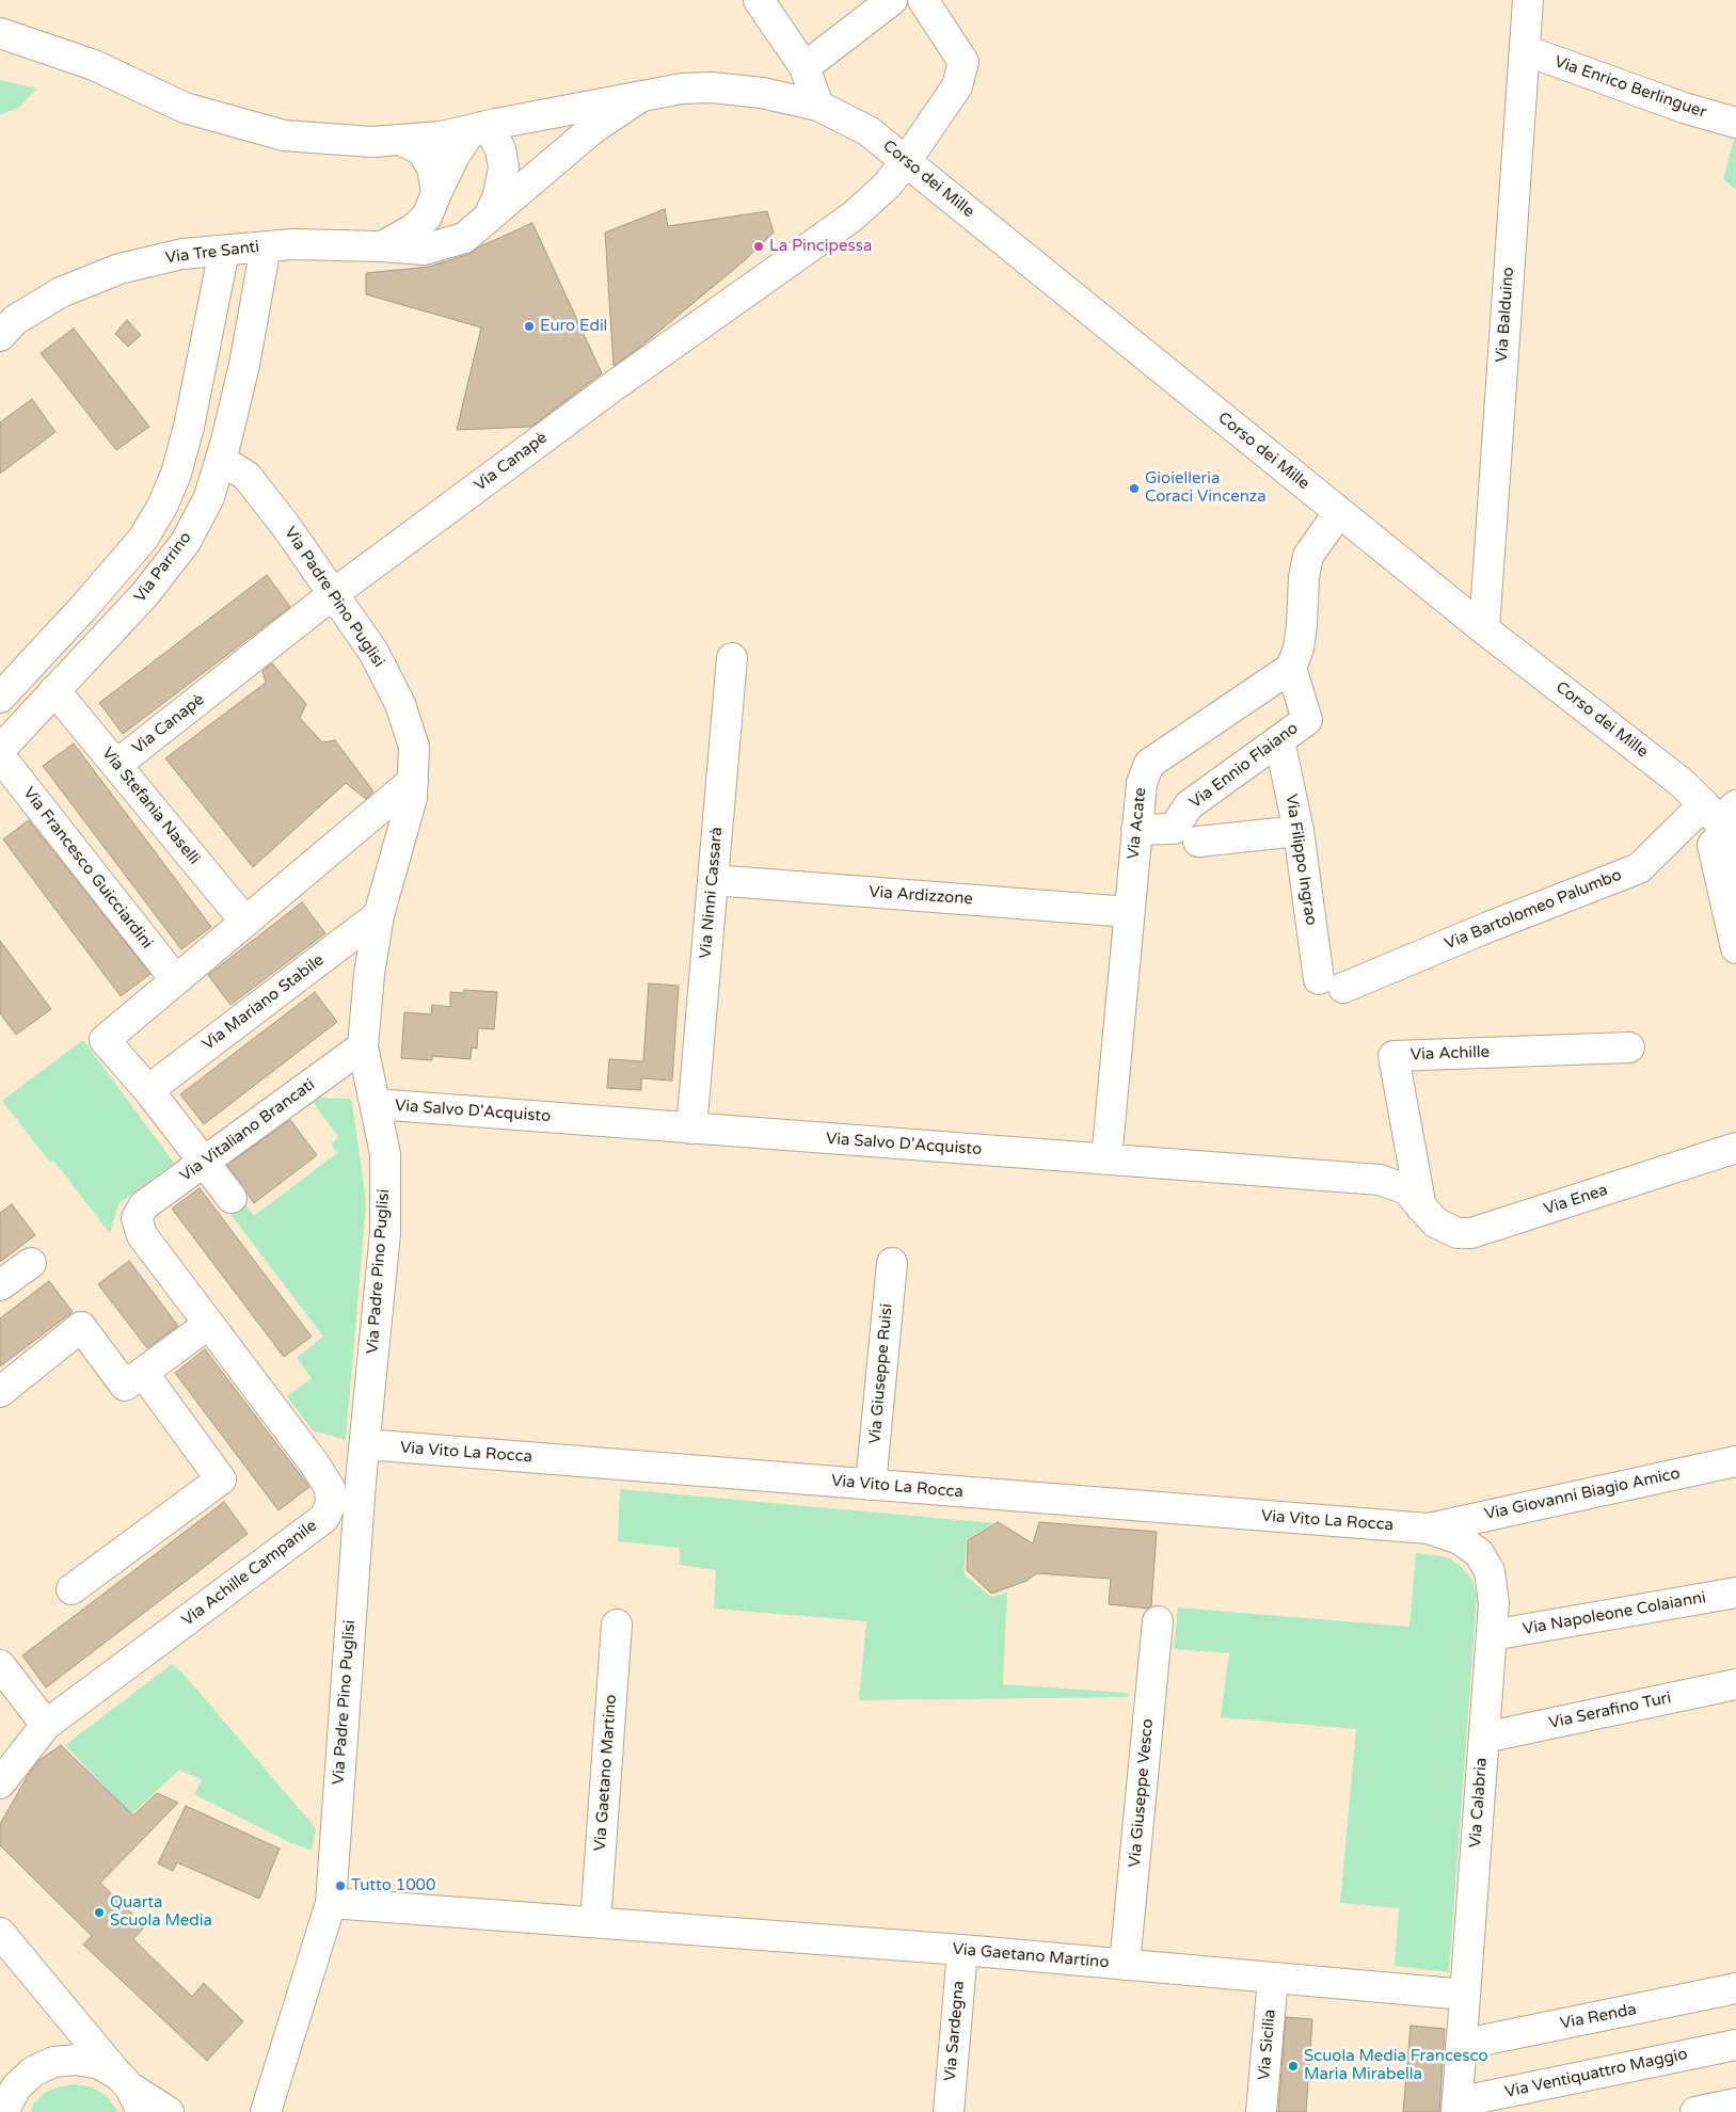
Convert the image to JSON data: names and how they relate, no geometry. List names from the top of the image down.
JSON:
{
  "streets": {
    "street": [
      "Via Enrico Berlinguer",
      "Corso dei Mille",
      "Via Tre Santi",
      "Via Balduino",
      "Via Canapè",
      "Via Parrino",
      "Via Padre Pino Puglisi",
      "Via Ennio Flaiano",
      "Via Stefania Naselli",
      "Via Acate",
      "Via Filippo Ingrao",
      "Via Francesco Guicciardini",
      "Via Ninni Cassarà",
      "Via Ardizzone",
      "Via Bartolomeo Palumbo",
      "Via Mariano Stabile",
      "Via Achille",
      "Via Salvo D'Acquisto",
      "Via Vitaliano Brancati",
      "Via Enea",
      "Via Giuseppe Ruisi",
      "Via Vito La Rocca",
      "Via Giovanni Biagio Amico",
      "Via Achille Campanile",
      "Via Napoleone Colaianni",
      "Via Serafino Turi",
      "Via Gaetano Martino",
      "Via Giuseppe Vesco",
      "Via Calabria",
      "Via Renda",
      "Via Sardegna",
      "Via Sicilia",
      "Via Ventiquattro Maggio"
    ]
  },
  "crossings": [
    ["Via Enrico Berlinguer", "Via Balduino"],
    ["Corso dei Mille", "Via Tre Santi"],
    ["Corso dei Mille", "Via Balduino"],
    ["Corso dei Mille", "Via Canapè"],
    ["Corso dei Mille", "Via Bartolomeo Palumbo"],
    ["Via Tre Santi", "Via Parrino"],
    ["Via Canapè", "Via Padre Pino Puglisi"],
    ["Via Canapè", "Via Stefania Naselli"],
    ["Via Parrino", "Via Padre Pino Puglisi"],
    ["Via Parrino", "Via Stefania Naselli"],
    ["Via Padre Pino Puglisi", "Via Mariano Stabile"],
    ["Via Padre Pino Puglisi", "Via Salvo D'Acquisto"],
    ["Via Padre Pino Puglisi", "Via Vitaliano Brancati"],
    ["Via Padre Pino Puglisi", "Via Vito La Rocca"],
    ["Via Padre Pino Puglisi", "Via Gaetano Martino"],
    ["Via Ennio Flaiano", "Via Acate"],
    ["Via Ennio Flaiano", "Via Filippo Ingrao"],
    ["Via Acate", "Via Ardizzone"],
    ["Via Acate", "Via Salvo D'Acquisto"],
    ["Via Filippo Ingrao", "Via Bartolomeo Palumbo"],
    ["Via Ninni Cassarà", "Via Ardizzone"],
    ["Via Ninni Cassarà", "Via Salvo D'Acquisto"],
    ["Via Achille", "Via Salvo D'Acquisto"],
    ["Via Achille", "Via Enea"],
    ["Via Salvo D'Acquisto", "Via Enea"],
    ["Via Vitaliano Brancati", "Via Achille Campanile"],
    ["Via Giuseppe Ruisi", "Via Vito La Rocca"],
    ["Via Vito La Rocca", "Via Giovanni Biagio Amico"],
    ["Via Vito La Rocca", "Via Calabria"],
    ["Via Giovanni Biagio Amico", "Via Calabria"],
    ["Via Napoleone Colaianni", "Via Calabria"],
    ["Via Serafino Turi", "Via Calabria"],
    ["Via Gaetano Martino", "Via Giuseppe Vesco"],
    ["Via Gaetano Martino", "Via Calabria"],
    ["Via Gaetano Martino", "Via Sardegna"],
    ["Via Gaetano Martino", "Via Sicilia"],
    ["Via Calabria", "Via Renda"],
    ["Via Calabria", "Via Ventiquattro Maggio"]
  ],
  "places": [
    "La Pincipessa",
    "Euro Edil",
    "Gioielleria Coraci Vincenza",
    "Tutto 1000",
    "Quarta Scuola Media",
    "Scuola Media Francesco Maria Mirabella"
  ]
}
